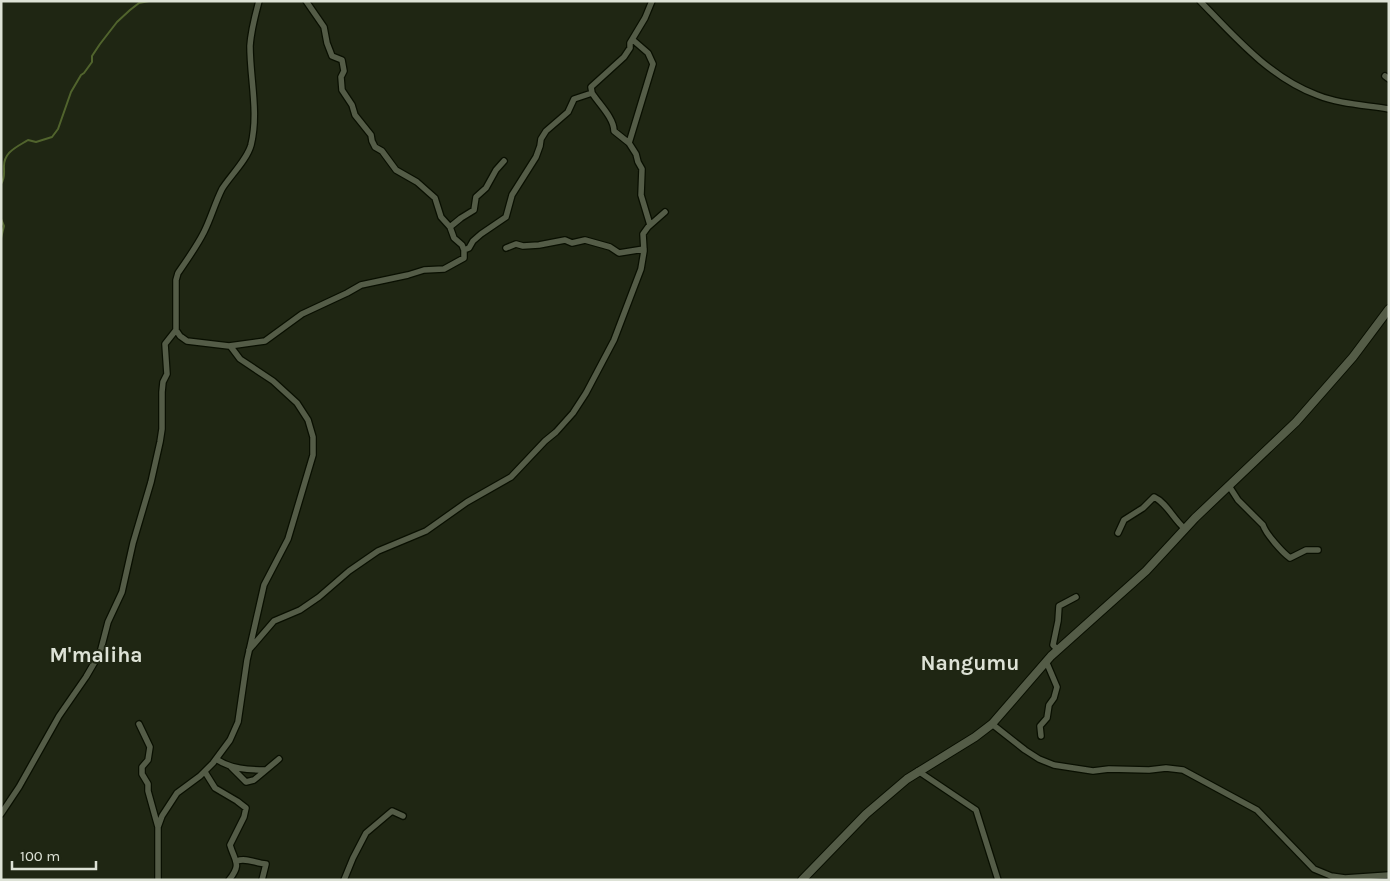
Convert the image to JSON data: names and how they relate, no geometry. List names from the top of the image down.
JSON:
{
  "districts": ["M'maliha", "Nangumu"],
  "scale_bar": "100 m"
}
